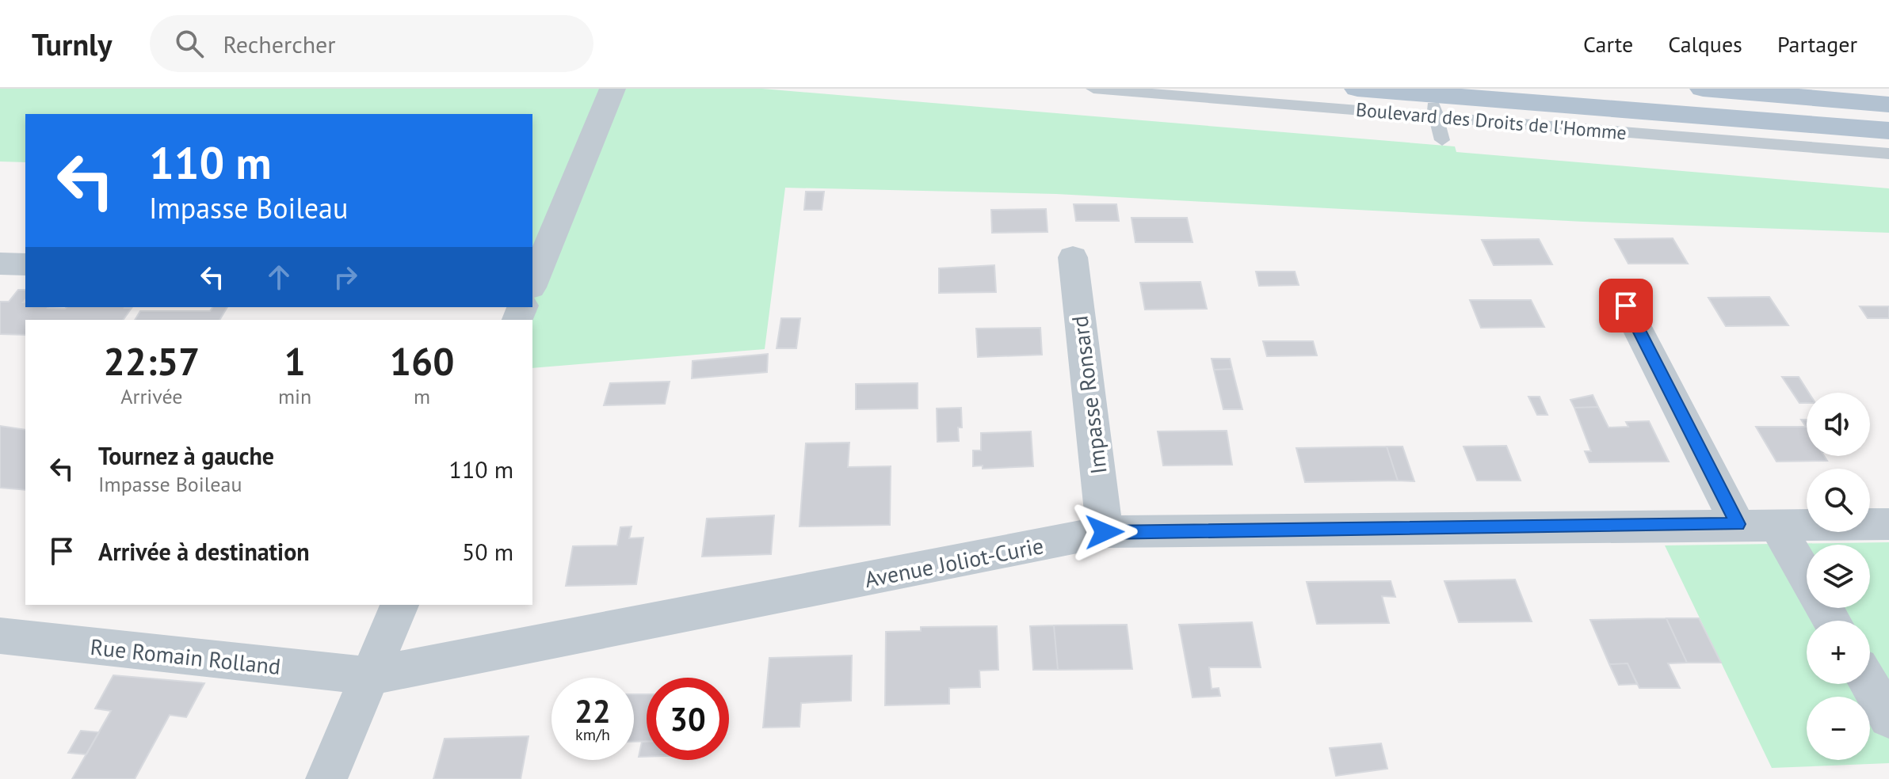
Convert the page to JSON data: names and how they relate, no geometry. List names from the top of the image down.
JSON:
{
  "streets": {
    "main road": ["Boulevard des Droits de l'Homme"],
    "street": ["Impasse Ronsard", "Avenue Joliot-Curie", "Rue Romain Rolland"]
  },
  "crossings": [
    ["Impasse Ronsard", "Avenue Joliot-Curie"],
    ["Avenue Joliot-Curie", "Rue Romain Rolland"]
  ],
  "page": {
    "header": "Turnly",
    "search": "Rechercher",
    "nav": ["Carte", "Calques", "Partager"],
    "turn": ["110 m", "Impasse Boileau"],
    "eta": [
      "22:57",
      "Arrivée",
      "1",
      "min",
      "160",
      "m"
    ],
    "map_buttons": ["+", "−"],
    "list": [
      {
        "name": "Tournez à gauche",
        "note": "Impasse Boileau",
        "value": "110 m"
      },
      {
        "name": "Arrivée à destination",
        "value": "50 m"
      }
    ],
    "speed": "22 km/h",
    "limit": "30"
  }
}
